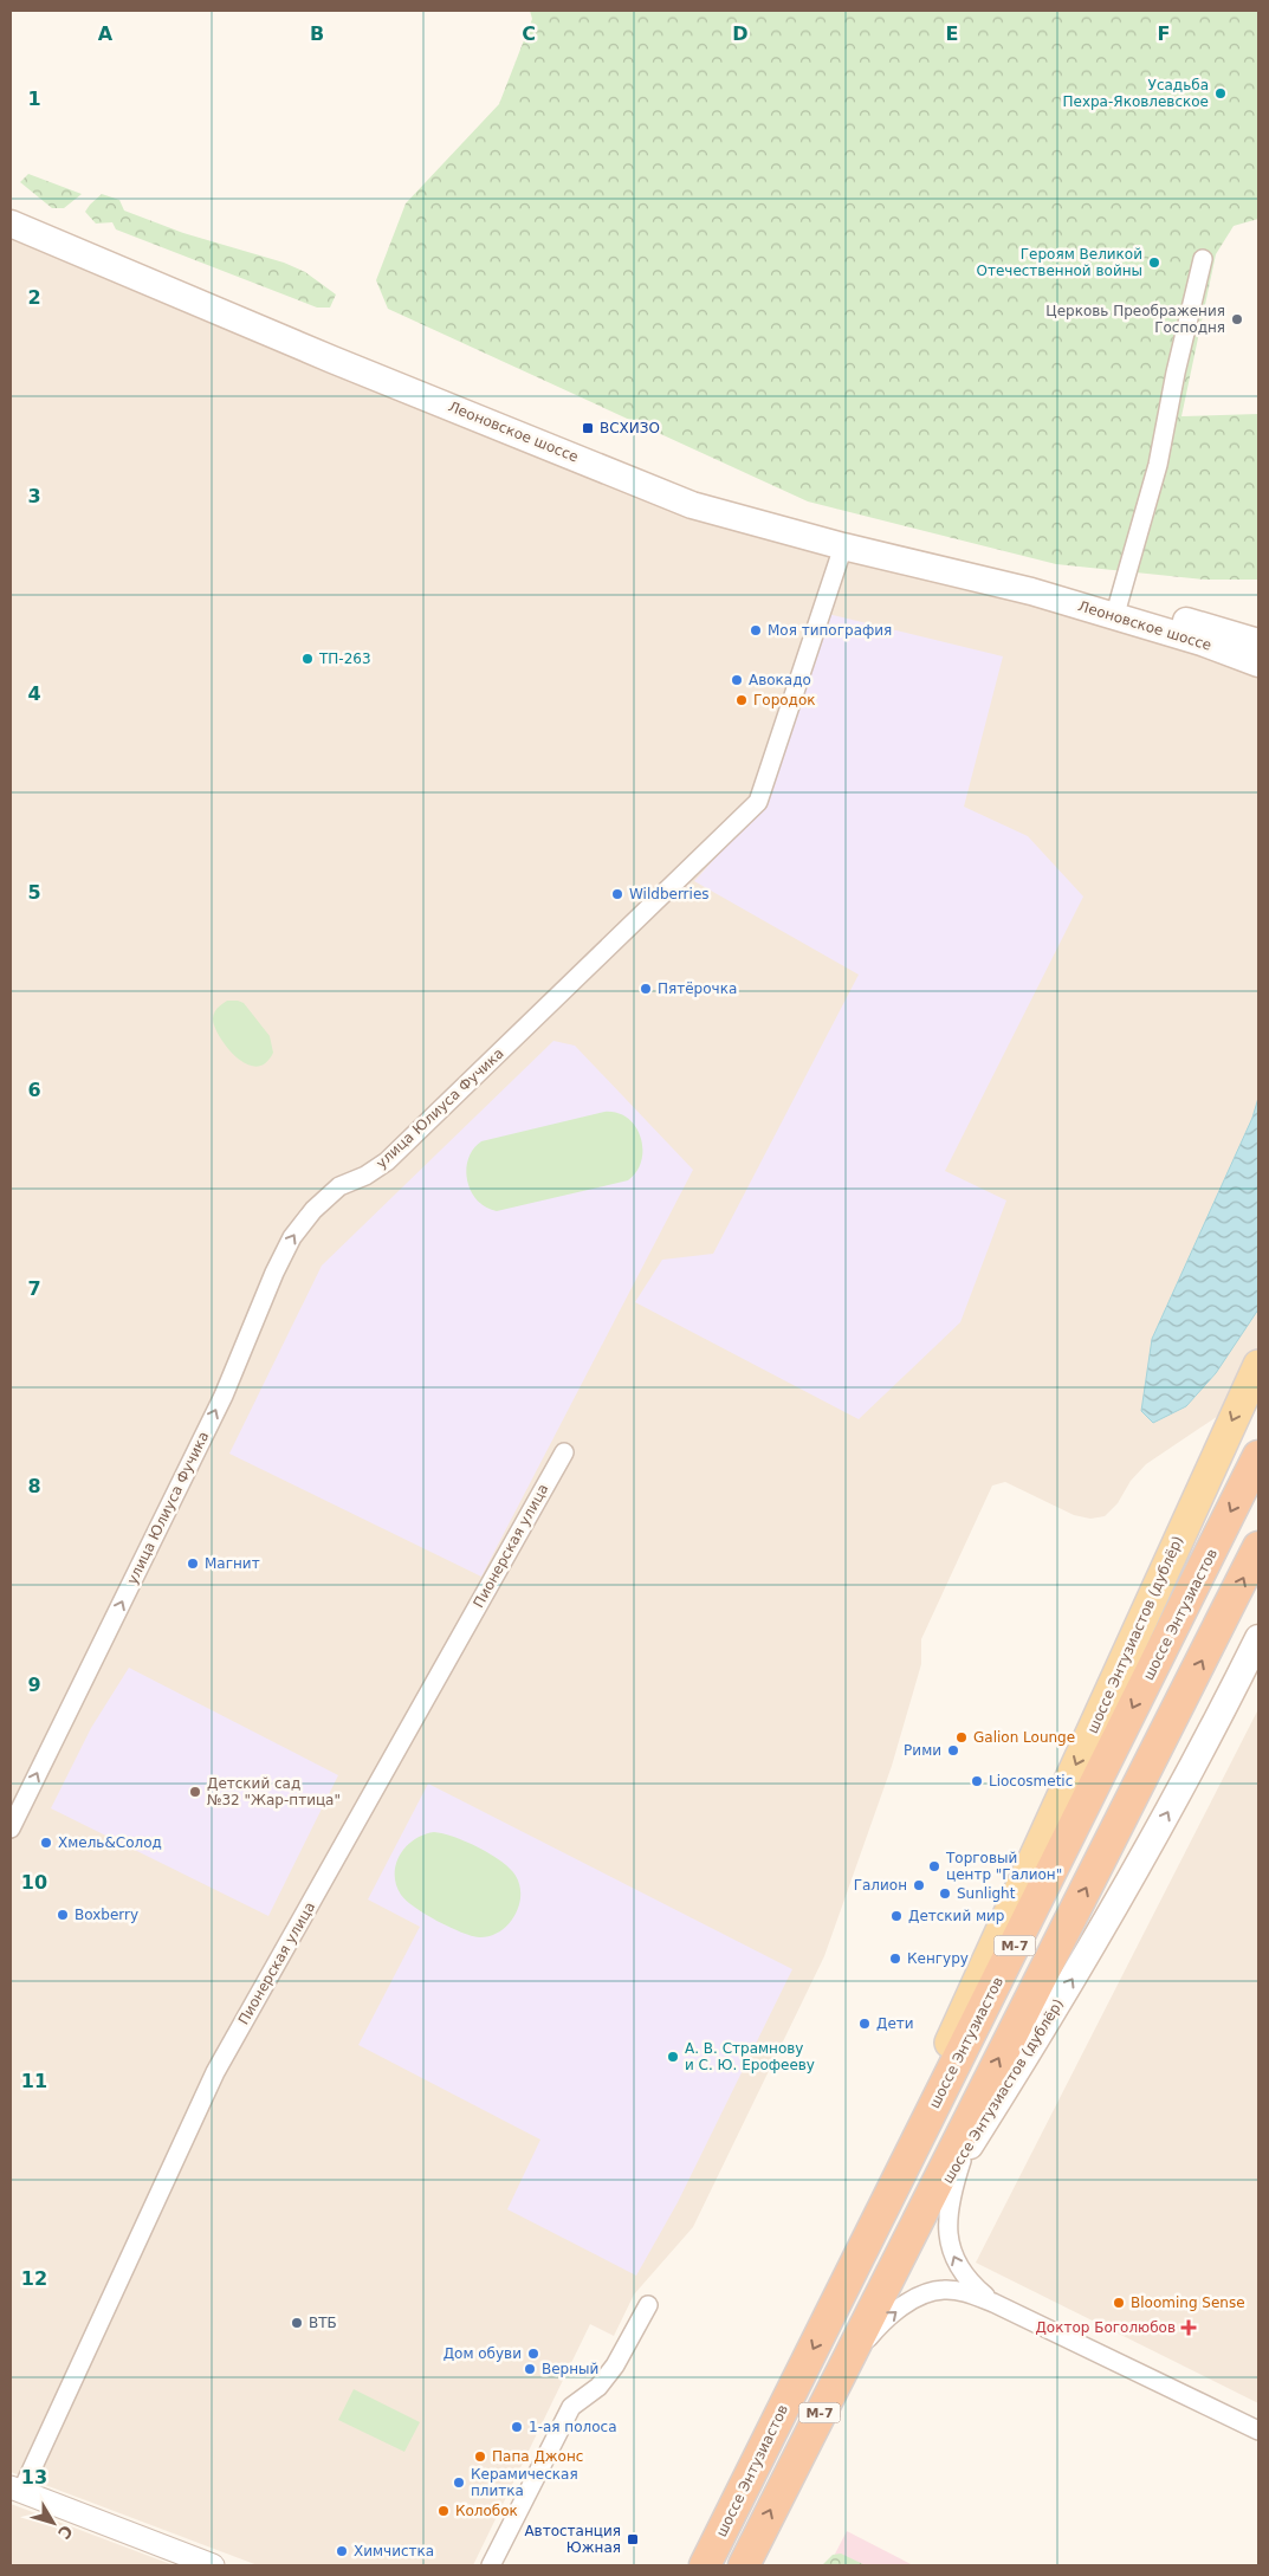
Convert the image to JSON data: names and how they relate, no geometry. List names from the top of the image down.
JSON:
{
  "streets": {
    "highway": ["шоссе Энтузиастов", "М-7"],
    "main road": ["Леоновское шоссе", "шоссе Энтузиастов (дублёр)"],
    "street": ["улица Юлиуса Фучика", "Пионерская улица"]
  },
  "crossings": [
    ["Леоновское шоссе", "улица Юлиуса Фучика"],
    ["шоссе Энтузиастов", "шоссе Энтузиастов (дублёр)"],
    ["шоссе Энтузиастов (дублёр)", "М-7"]
  ],
  "one_way": ["улица Юлиуса Фучика"],
  "places": {
    "other": [
      "Усадьба Пехра-Яковлевское",
      "Героям Великой Отечественной войны",
      "Церковь Преображения Господня",
      "Моя типография",
      "ТП-263",
      "Авокадо",
      "Городок",
      "Wildberries",
      "Пятёрочка",
      "Магнит",
      "Galion Lounge",
      "Рими",
      "Liocosmetic",
      "Детский сад №32 \"Жар-птица\"",
      "Хмель&Солод",
      "Торговый центр \"Галион\"",
      "Галион",
      "Sunlight",
      "Boxberry",
      "Детский мир",
      "Кенгуру",
      "Дети",
      "А. В. Страмнову и С. Ю. Ерофееву",
      "Blooming Sense",
      "ВТБ",
      "Дом обуви",
      "Верный",
      "1-ая полоса",
      "Папа Джонс",
      "Керамическая плитка",
      "Колобок",
      "Химчистка"
    ],
    "transit": ["ВСХИЗО", "Автостанция Южная"],
    "health": ["Доктор Боголюбов"]
  },
  "north": "bottom right",
  "grid": {
    "columns": [
      "A",
      "B",
      "C",
      "D",
      "E",
      "F"
    ],
    "rows": [
      "1",
      "2",
      "3",
      "4",
      "5",
      "6",
      "7",
      "8",
      "9",
      "10",
      "11",
      "12",
      "13"
    ]
  }
}
